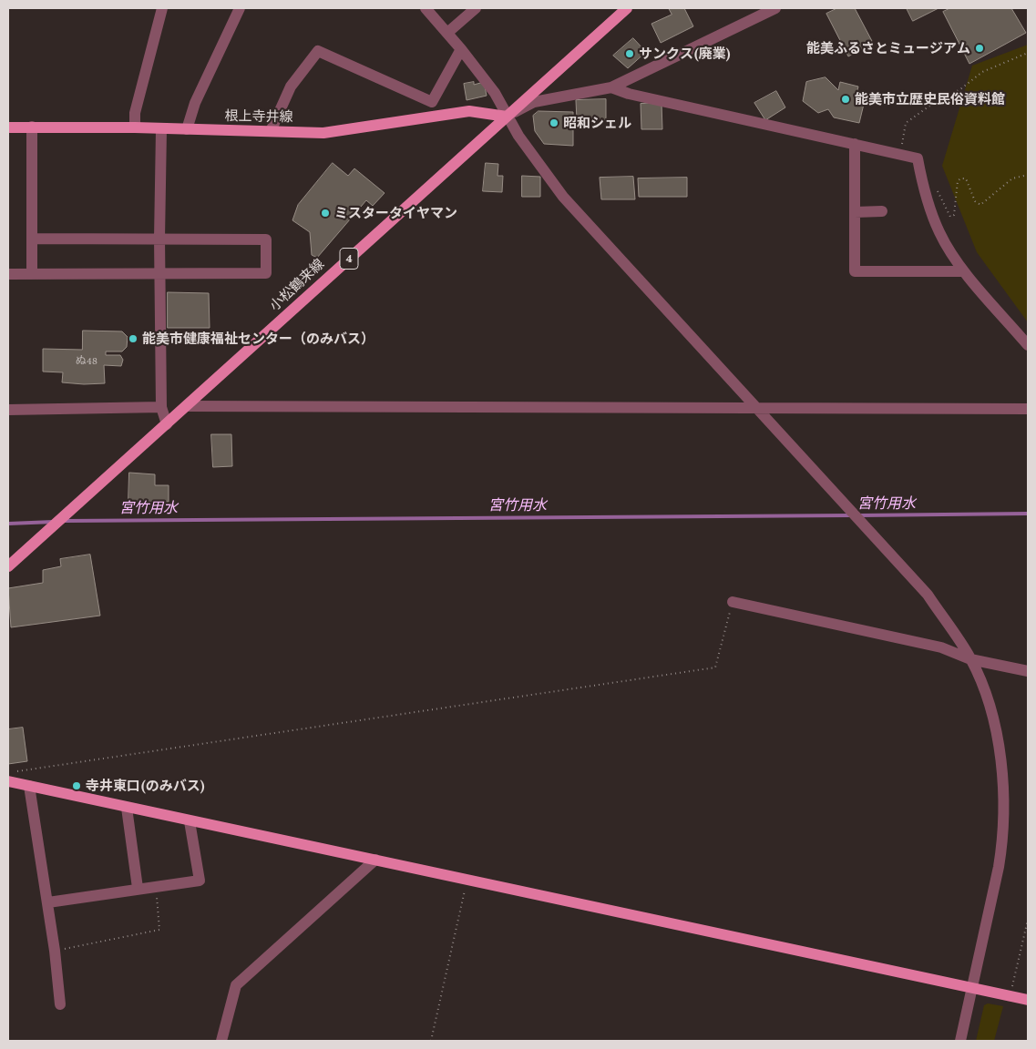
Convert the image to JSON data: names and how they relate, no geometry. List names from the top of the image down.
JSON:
{
  "streets": {
    "main road": ["根上寺井線", "4", "小松鶴来線"]
  },
  "crossings": [
    ["根上寺井線", "小松鶴来線"]
  ],
  "water": ["宮竹用水"],
  "places": [
    "能美ふるさとミュージアム",
    "サンクス(廃業)",
    "能美市立歴史民俗資料館",
    "昭和シェル",
    "ミスタータイヤマン",
    "能美市健康福祉センター（のみバス）",
    "寺井東口(のみバス)"
  ],
  "house_numbers": ["ぬ48"]
}
